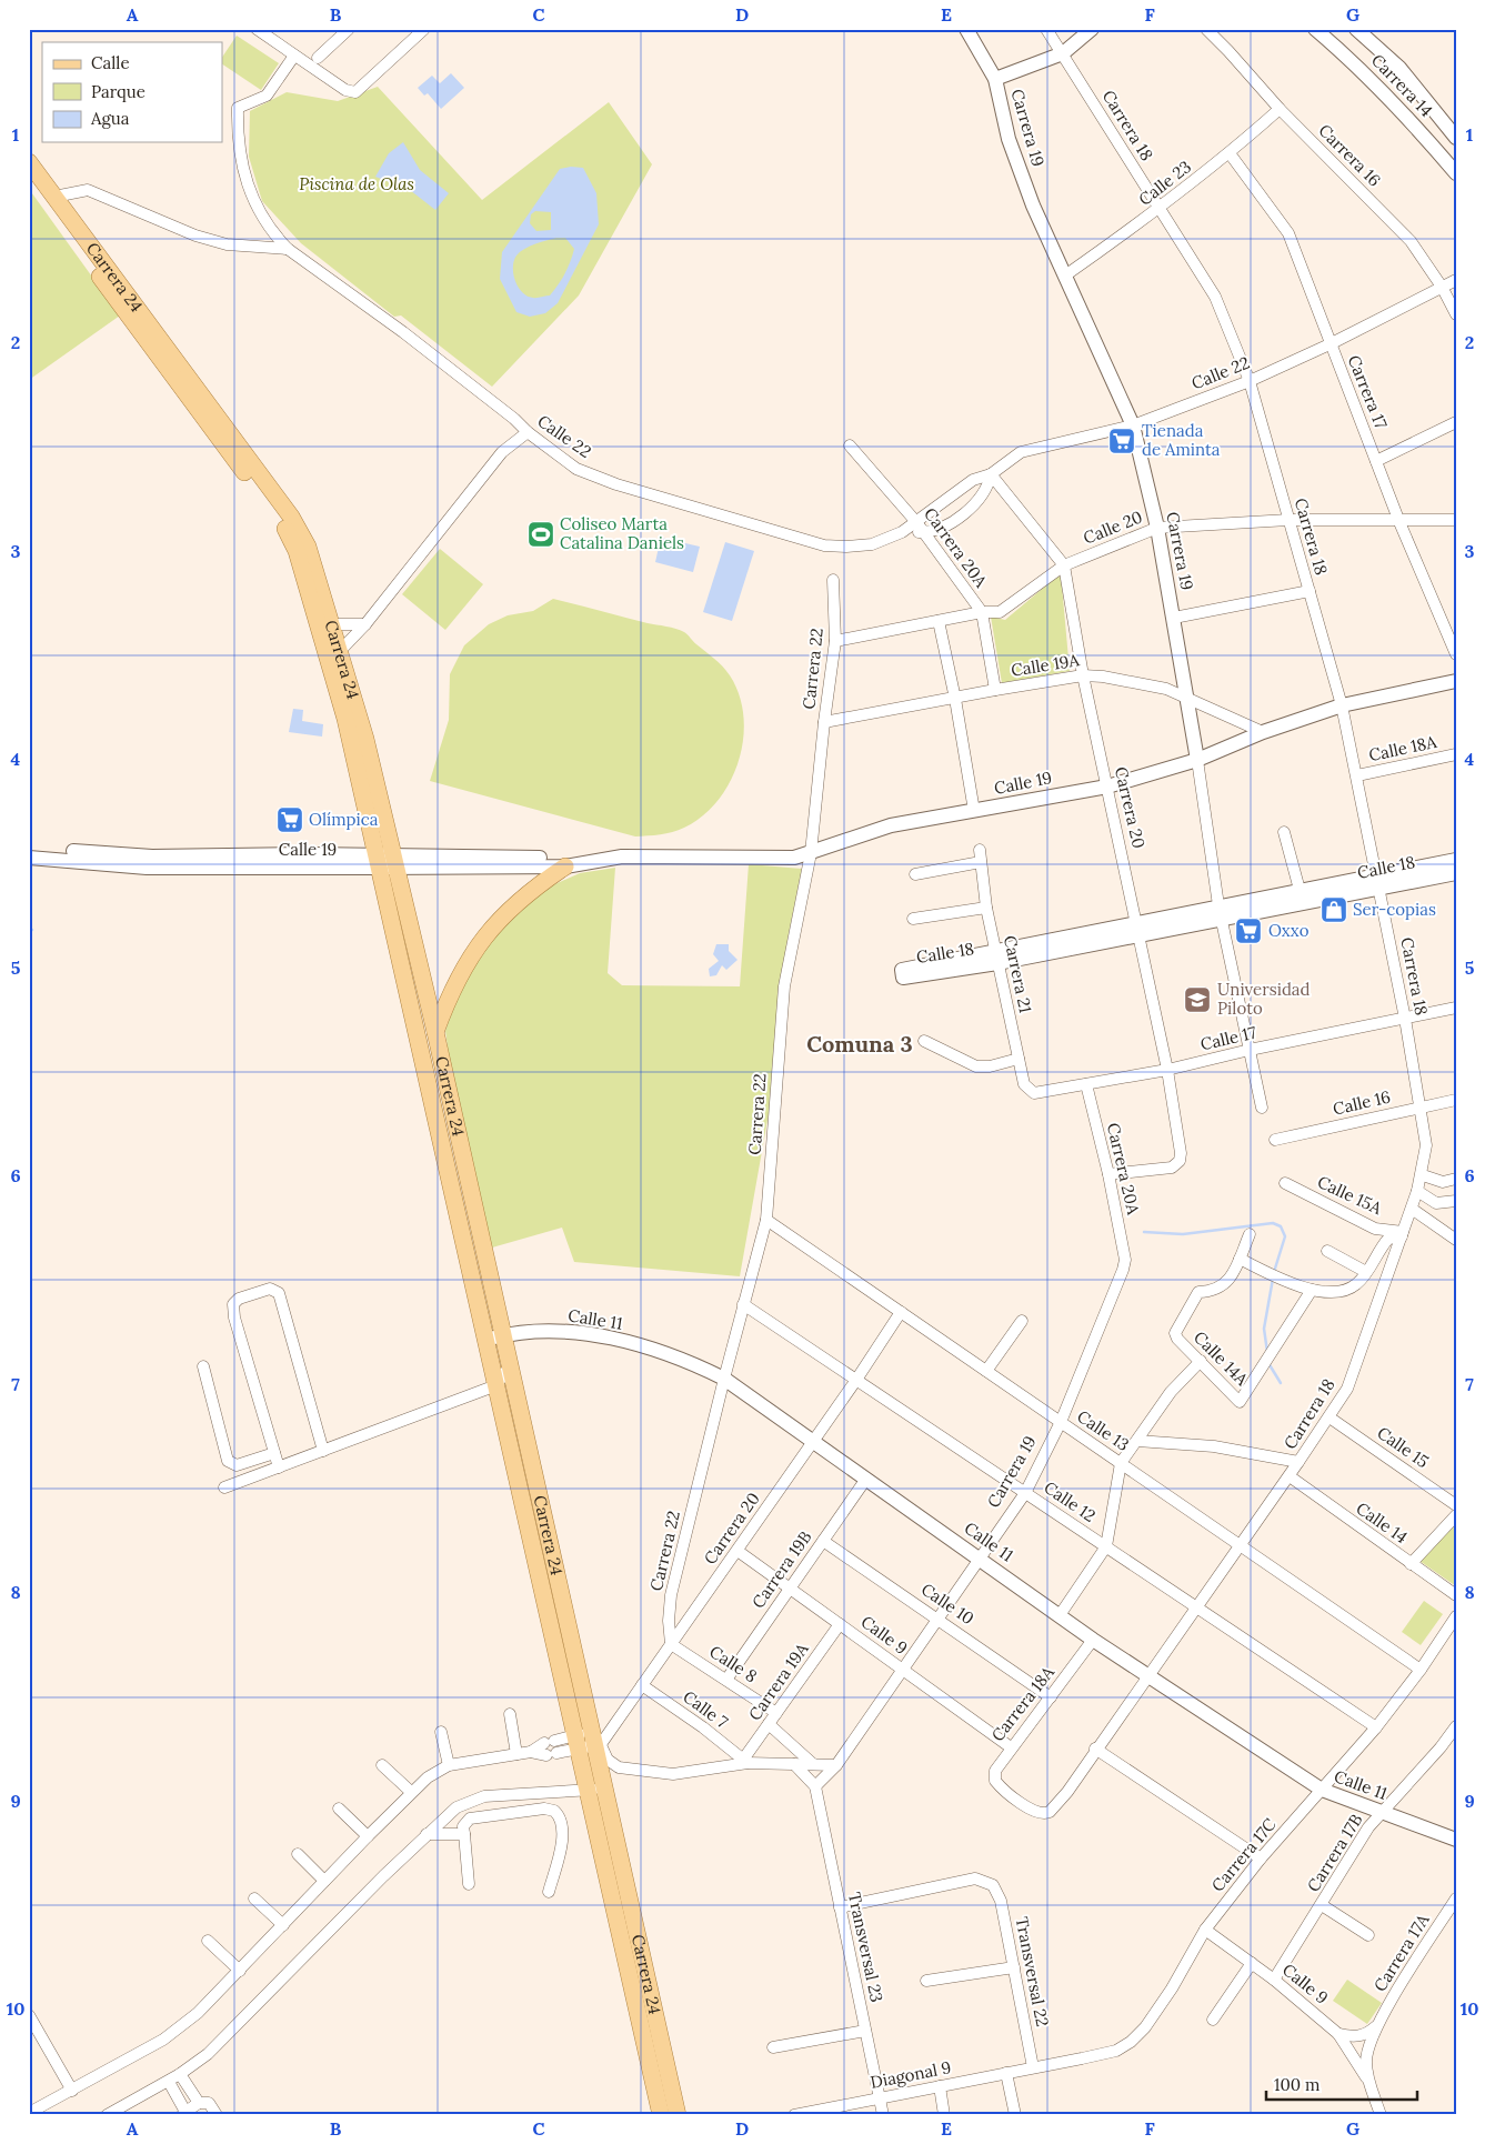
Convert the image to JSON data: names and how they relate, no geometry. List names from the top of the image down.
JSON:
{
  "streets": {
    "main road": ["Carrera 24"],
    "street": [
      "Carrera 14",
      "Carrera 18",
      "Carrera 19",
      "Carrera 16",
      "Calle 23",
      "Calle 22",
      "Carrera 17",
      "Calle 20",
      "Carrera 20A",
      "Calle 19A",
      "Carrera 22",
      "Calle 18A",
      "Calle 19",
      "Carrera 20",
      "Calle 18",
      "Carrera 21",
      "Calle 17",
      "Calle 16",
      "Calle 15A",
      "Calle 11",
      "Calle 14A",
      "Calle 13",
      "Calle 15",
      "Calle 12",
      "Calle 14",
      "Carrera 19B",
      "Calle 10",
      "Calle 9",
      "Calle 8",
      "Carrera 19A",
      "Carrera 18A",
      "Calle 7",
      "Carrera 17B",
      "Carrera 17C",
      "Transversal 23",
      "Carrera 17A",
      "Transversal 22",
      "Diagonal 9"
    ]
  },
  "crossings": [
    ["Carrera 18", "Calle 23"],
    ["Carrera 18", "Calle 22"],
    ["Carrera 18", "Calle 20"],
    ["Carrera 18", "Calle 18A"],
    ["Carrera 18", "Calle 19"],
    ["Carrera 18", "Calle 18"],
    ["Carrera 18", "Calle 17"],
    ["Carrera 18", "Calle 16"],
    ["Carrera 18", "Calle 15A"],
    ["Carrera 18", "Calle 11"],
    ["Carrera 18", "Calle 13"],
    ["Carrera 18", "Calle 15"],
    ["Carrera 18", "Calle 12"],
    ["Carrera 18", "Calle 14"],
    ["Carrera 18", "Carrera 18A"],
    ["Carrera 19", "Calle 23"],
    ["Carrera 19", "Calle 22"],
    ["Carrera 19", "Calle 20"],
    ["Carrera 19", "Carrera 20A"],
    ["Carrera 19", "Calle 19A"],
    ["Carrera 19", "Calle 19"],
    ["Carrera 19", "Calle 18"],
    ["Carrera 19", "Calle 17"],
    ["Carrera 19", "Calle 11"],
    ["Carrera 19", "Calle 13"],
    ["Carrera 19", "Calle 12"],
    ["Carrera 19", "Calle 10"],
    ["Carrera 19", "Calle 9"],
    ["Carrera 16", "Calle 23"],
    ["Carrera 16", "Calle 22"],
    ["Calle 23", "Carrera 17"],
    ["Carrera 24", "Calle 19"],
    ["Carrera 24", "Carrera 20"],
    ["Carrera 24", "Calle 11"],
    ["Calle 22", "Carrera 17"],
    ["Calle 22", "Carrera 20A"],
    ["Calle 22", "Carrera 20"],
    ["Carrera 17", "Calle 20"],
    ["Calle 20", "Carrera 20A"],
    ["Calle 20", "Carrera 22"],
    ["Calle 20", "Carrera 20"],
    ["Carrera 20A", "Calle 19A"],
    ["Carrera 20A", "Carrera 20"],
    ["Carrera 20A", "Calle 17"],
    ["Calle 19A", "Carrera 22"],
    ["Calle 19A", "Calle 19"],
    ["Calle 19A", "Carrera 20"],
    ["Carrera 22", "Calle 19"],
    ["Carrera 22", "Carrera 20"],
    ["Carrera 22", "Calle 11"],
    ["Carrera 22", "Calle 13"],
    ["Carrera 22", "Calle 12"],
    ["Carrera 22", "Calle 8"],
    ["Calle 19", "Carrera 20"],
    ["Carrera 20", "Calle 18"],
    ["Carrera 20", "Calle 17"],
    ["Carrera 20", "Calle 11"],
    ["Carrera 20", "Calle 13"],
    ["Carrera 20", "Calle 12"],
    ["Carrera 20", "Calle 9"],
    ["Carrera 20", "Calle 8"],
    ["Carrera 20", "Calle 7"],
    ["Calle 18", "Carrera 21"],
    ["Carrera 21", "Calle 17"],
    ["Calle 11", "Carrera 19B"],
    ["Calle 11", "Carrera 18A"],
    ["Calle 11", "Carrera 17B"],
    ["Calle 11", "Carrera 17C"],
    ["Calle 13", "Carrera 17C"],
    ["Calle 12", "Carrera 17C"],
    ["Carrera 19B", "Calle 10"],
    ["Carrera 19B", "Calle 9"],
    ["Carrera 19B", "Calle 8"],
    ["Calle 10", "Carrera 18A"],
    ["Calle 9", "Carrera 19A"],
    ["Calle 9", "Carrera 18A"],
    ["Calle 9", "Carrera 17B"],
    ["Calle 9", "Carrera 17C"],
    ["Calle 9", "Carrera 17A"],
    ["Calle 8", "Carrera 19A"],
    ["Carrera 19A", "Calle 7"],
    ["Carrera 17C", "Transversal 22"],
    ["Carrera 17C", "Diagonal 9"],
    ["Transversal 23", "Transversal 22"],
    ["Transversal 23", "Diagonal 9"],
    ["Transversal 22", "Diagonal 9"]
  ],
  "districts": ["Comuna 3"],
  "parks": ["Piscina de Olas"],
  "places": {
    "supermarket": ["Tienada de Aminta", "Olímpica", "Oxxo"],
    "sports": ["Coliseo Marta Catalina Daniels"],
    "shop": ["Ser-copias"],
    "school or university": ["Universidad Piloto"]
  },
  "legend": ["Calle", "Parque", "Agua"],
  "scale_bar": "100 m",
  "grid": {
    "columns": [
      "A",
      "B",
      "C",
      "D",
      "E",
      "F",
      "G"
    ],
    "rows": [
      "1",
      "2",
      "3",
      "4",
      "5",
      "6",
      "7",
      "8",
      "9",
      "10"
    ]
  }
}
